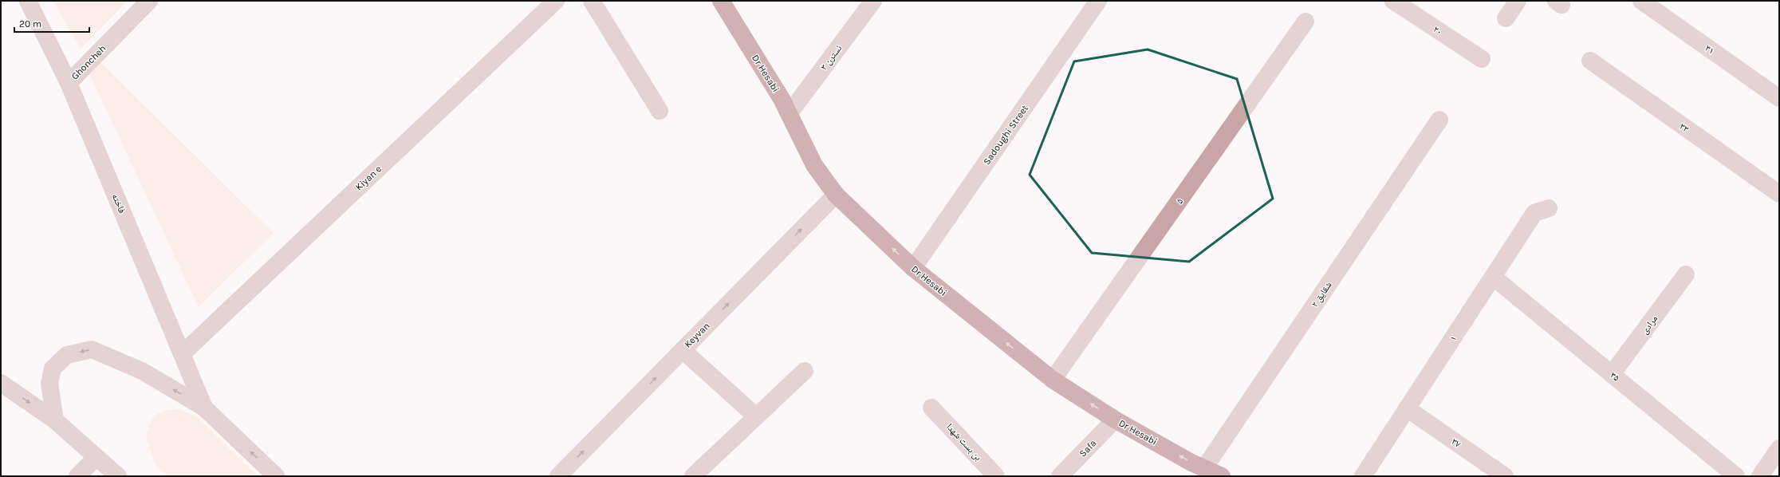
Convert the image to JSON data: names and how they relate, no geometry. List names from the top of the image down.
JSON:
{
  "streets": {
    "main road": ["Dr Hesabi"],
    "street": [
      "۲۰",
      "۳۱",
      "نسترن ۳",
      "Ghoncheh",
      "۳۳",
      "Sadoughi Street",
      "Kiyan e",
      "۵",
      "فاخته",
      "شقایق ۲",
      "مرادی",
      "Keyvan",
      "۱",
      "۳۵",
      "بن بست شهدا",
      "۳۷",
      "Safa"
    ]
  },
  "crossings": [
    ["نسترن ۳", "Dr Hesabi"],
    ["Ghoncheh", "فاخته"],
    ["Dr Hesabi", "Sadoughi Street"],
    ["Dr Hesabi", "۵"],
    ["Dr Hesabi", "شقایق ۲"],
    ["Dr Hesabi", "Keyvan"],
    ["Dr Hesabi", "Safa"],
    ["Kiyan e", "فاخته"],
    ["مرادی", "۳۵"],
    ["۱", "۳۵"],
    ["۱", "۳۷"]
  ],
  "one_way": ["Dr Hesabi"],
  "scale_bar": "20 m"
}
